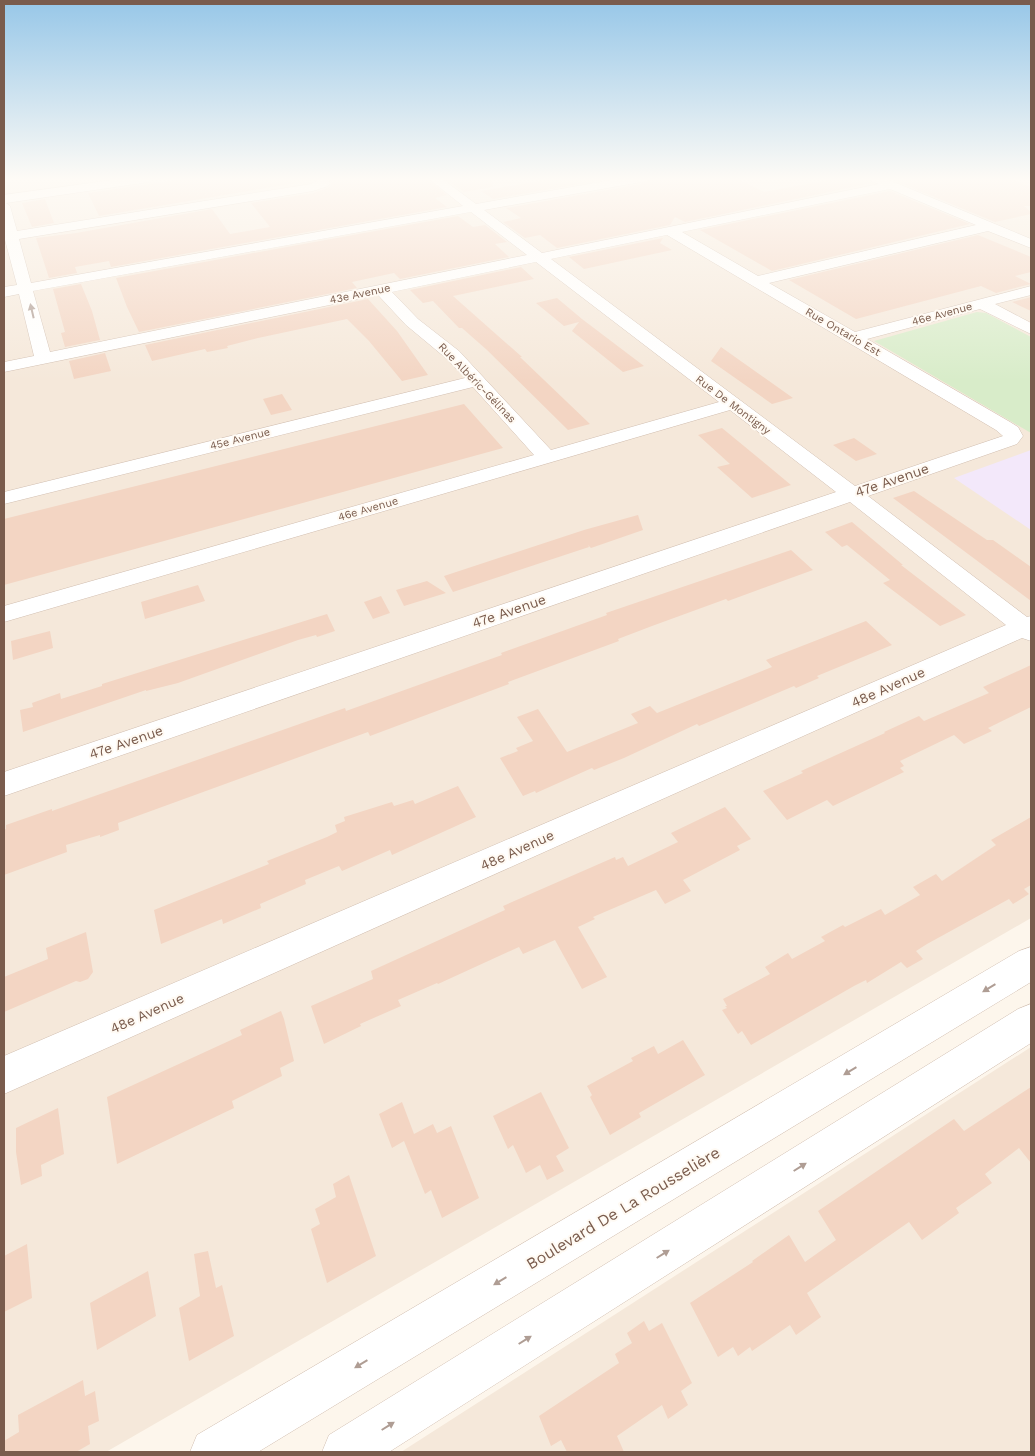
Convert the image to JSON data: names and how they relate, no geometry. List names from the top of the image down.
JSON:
{
  "streets": {
    "street": [
      "43e Avenue",
      "46e Avenue",
      "Rue Ontario Est",
      "Rue Albéric-Gélinas",
      "Rue De Montigny",
      "45e Avenue",
      "47e Avenue",
      "48e Avenue",
      "Boulevard De La Rousselière"
    ]
  },
  "crossings": [
    ["43e Avenue", "Rue Albéric-Gélinas"],
    ["43e Avenue", "Rue De Montigny"],
    ["46e Avenue", "Rue Ontario Est"],
    ["46e Avenue", "Rue Albéric-Gélinas"],
    ["46e Avenue", "Rue De Montigny"],
    ["Rue Ontario Est", "47e Avenue"],
    ["Rue Albéric-Gélinas", "45e Avenue"],
    ["Rue De Montigny", "47e Avenue"],
    ["Rue De Montigny", "48e Avenue"]
  ]
}
